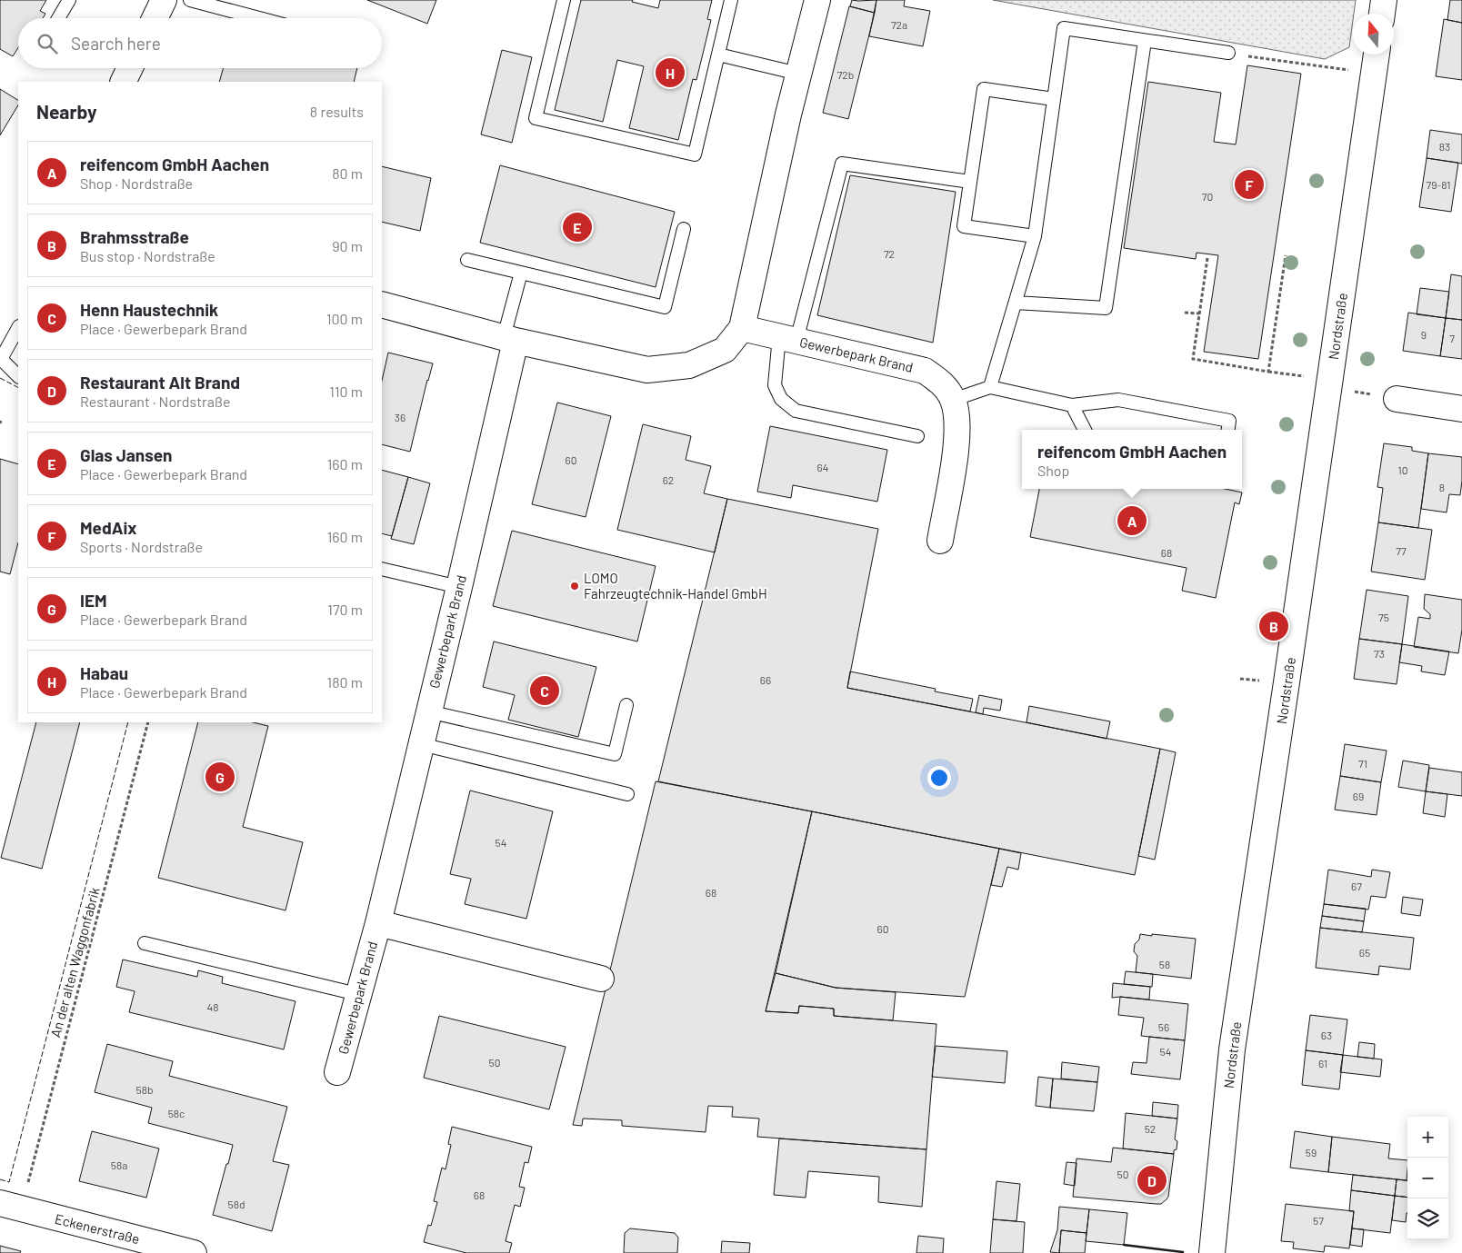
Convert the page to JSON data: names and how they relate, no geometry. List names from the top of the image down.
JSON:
{
  "streets": {
    "street": ["Nordstraße", "Gewerbepark Brand", "Eckenerstraße"],
    "path": ["An der alten Waggonfabrik"]
  },
  "crossings": [
    ["An der alten Waggonfabrik", "Eckenerstraße"]
  ],
  "places": ["LOMO Fahrzeugtechnik-Handel GmbH"],
  "house_numbers": [
    "72a",
    "72b",
    "83",
    "79-81",
    "70",
    "72",
    "9",
    "7",
    "36",
    "60",
    "64",
    "10",
    "62",
    "8",
    "77",
    "68",
    "75",
    "73",
    "66",
    "71",
    "69",
    "54",
    "67",
    "68",
    "60",
    "65",
    "58",
    "48",
    "56",
    "63",
    "54",
    "50",
    "61",
    "58b",
    "58c",
    "52",
    "59",
    "58a",
    "50",
    "68",
    "58d",
    "57"
  ],
  "north": "top",
  "page": {
    "search": "Search here",
    "pins": [
      "H",
      "F",
      "E",
      "A",
      "B",
      "C",
      "G",
      "D"
    ],
    "heading": ["Nearby", "8 results"],
    "list": [
      {
        "mark": "A",
        "name": "reifencom GmbH Aachen",
        "note": "Shop · Nordstraße",
        "value": "80 m"
      },
      {
        "mark": "B",
        "name": "Brahmsstraße",
        "note": "Bus stop · Nordstraße",
        "value": "90 m"
      },
      {
        "mark": "C",
        "name": "Henn Haustechnik",
        "note": "Place · Gewerbepark Brand",
        "value": "100 m"
      },
      {
        "mark": "D",
        "name": "Restaurant Alt Brand",
        "note": "Restaurant · Nordstraße",
        "value": "110 m"
      },
      {
        "mark": "E",
        "name": "Glas Jansen",
        "note": "Place · Gewerbepark Brand",
        "value": "160 m"
      },
      {
        "mark": "F",
        "name": "MedAix",
        "note": "Sports · Nordstraße",
        "value": "160 m"
      },
      {
        "mark": "G",
        "name": "IEM",
        "note": "Place · Gewerbepark Brand",
        "value": "170 m"
      },
      {
        "mark": "H",
        "name": "Habau",
        "note": "Place · Gewerbepark Brand",
        "value": "180 m"
      }
    ],
    "popup": ["reifencom GmbH Aachen", "Shop"],
    "map_buttons": ["+", "−"]
  }
}
